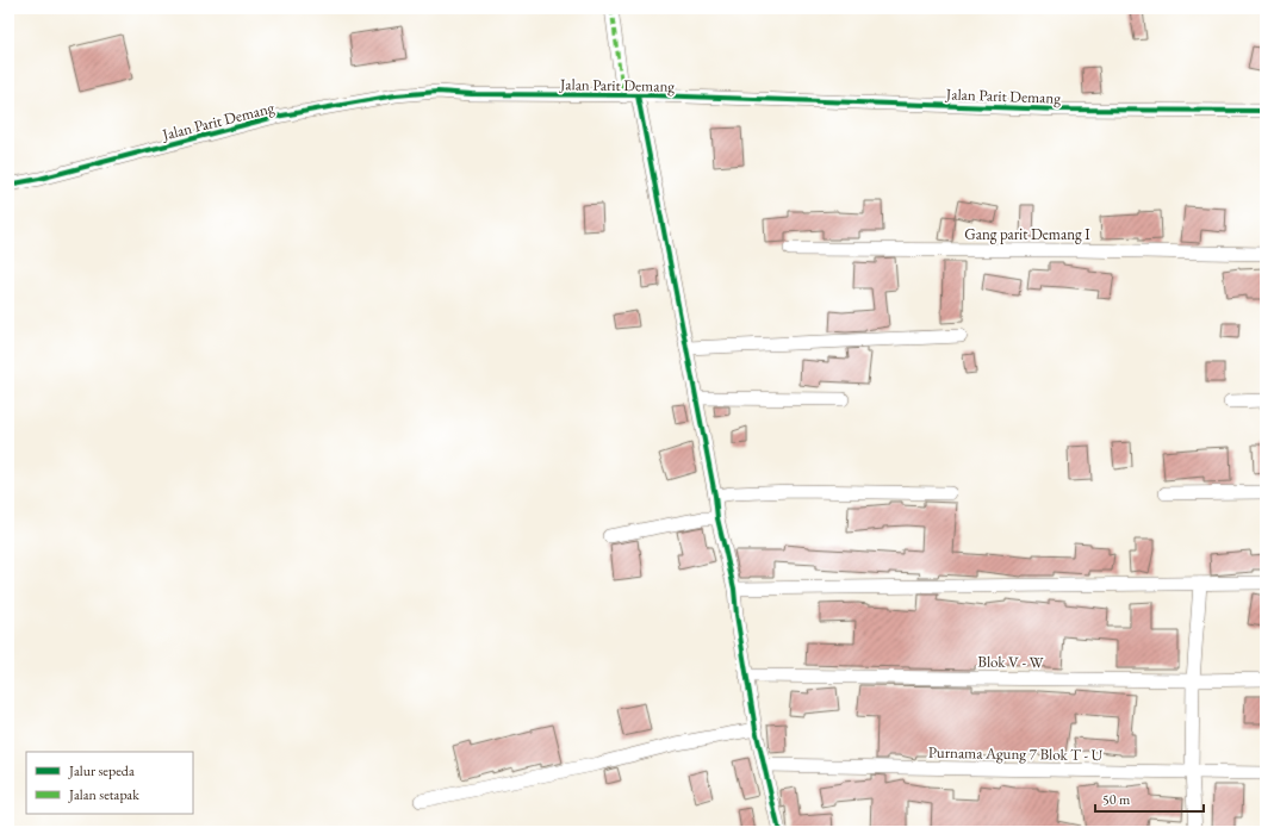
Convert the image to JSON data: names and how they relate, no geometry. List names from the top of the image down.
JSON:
{
  "streets": {
    "street": [
      "Jalan Parit Demang",
      "Gang parit Demang I",
      "Blok V - W",
      "Purnama Agung 7 Blok T - U"
    ]
  },
  "legend": ["Jalur sepeda", "Jalan setapak"],
  "scale_bar": "50 m"
}
